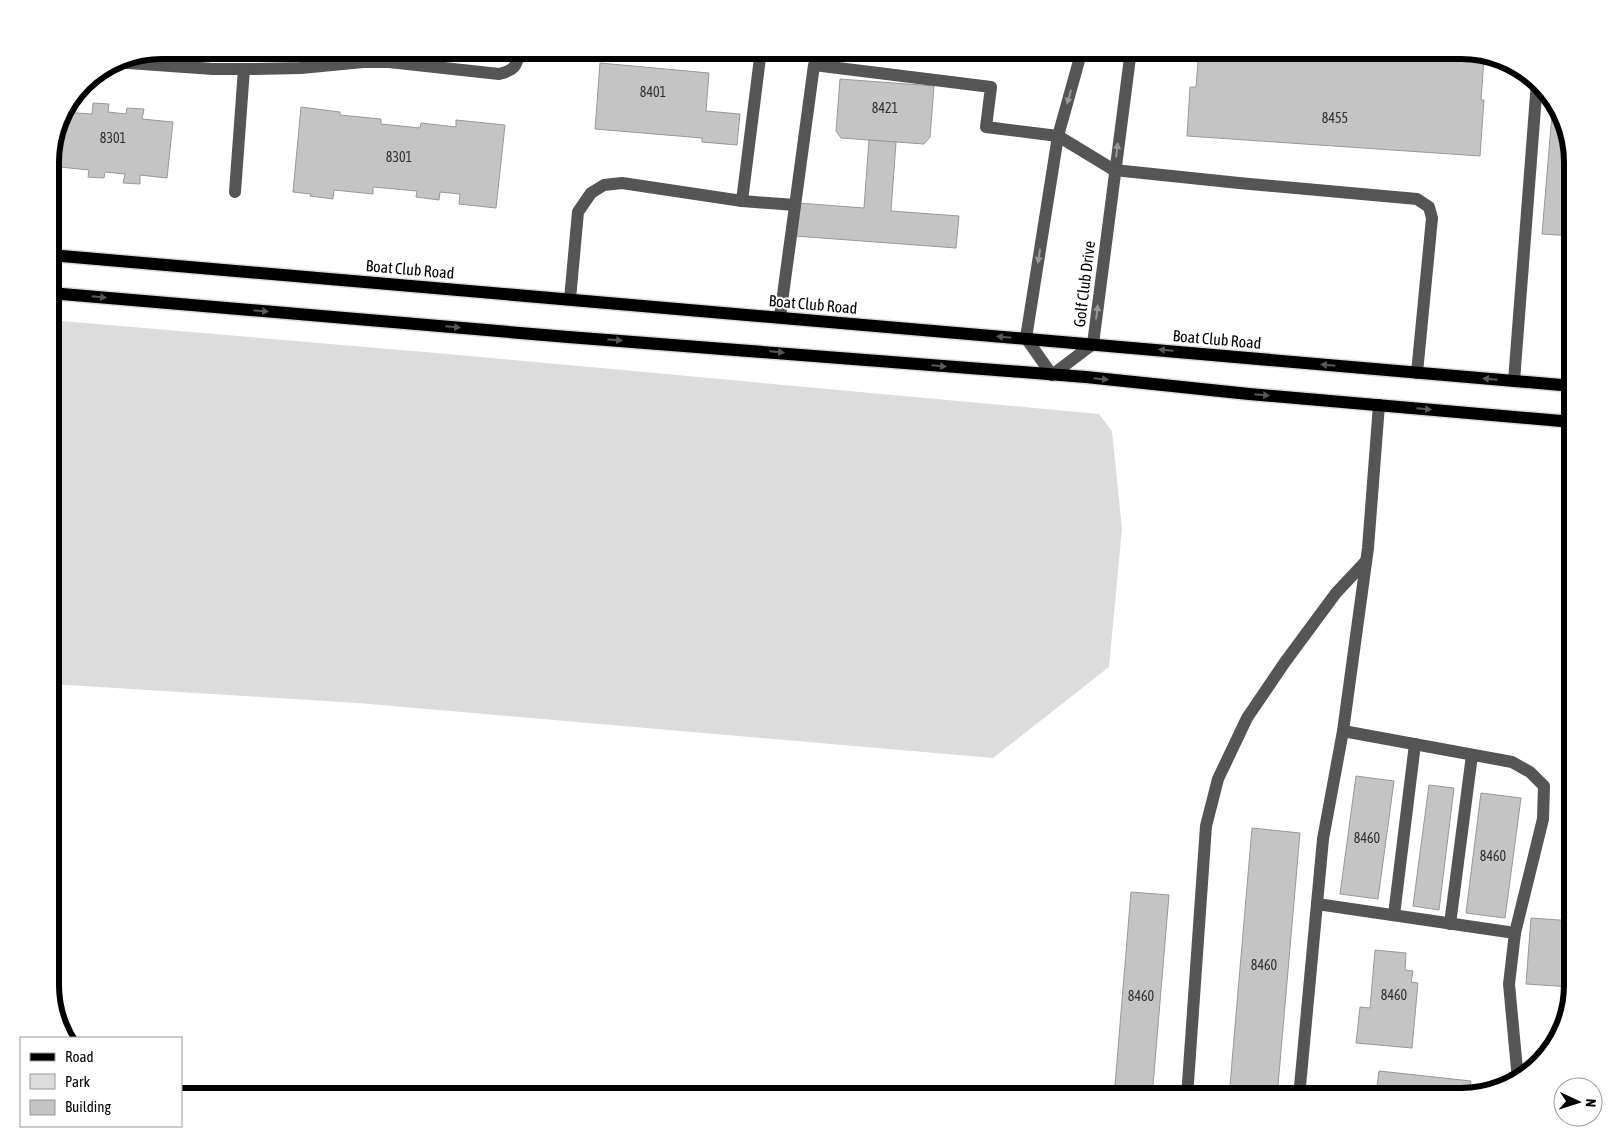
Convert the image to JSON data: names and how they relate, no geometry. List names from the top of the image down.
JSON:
{
  "streets": {
    "main road": ["Boat Club Road"],
    "street": ["Golf Club Drive"]
  },
  "crossings": [
    ["Boat Club Road", "Golf Club Drive"]
  ],
  "house_numbers": [
    "8401",
    "8421",
    "8455",
    "8301",
    "8301",
    "8460",
    "8460",
    "8460",
    "8460",
    "8460"
  ],
  "legend": ["Road", "Park", "Building"],
  "north": "right"
}
